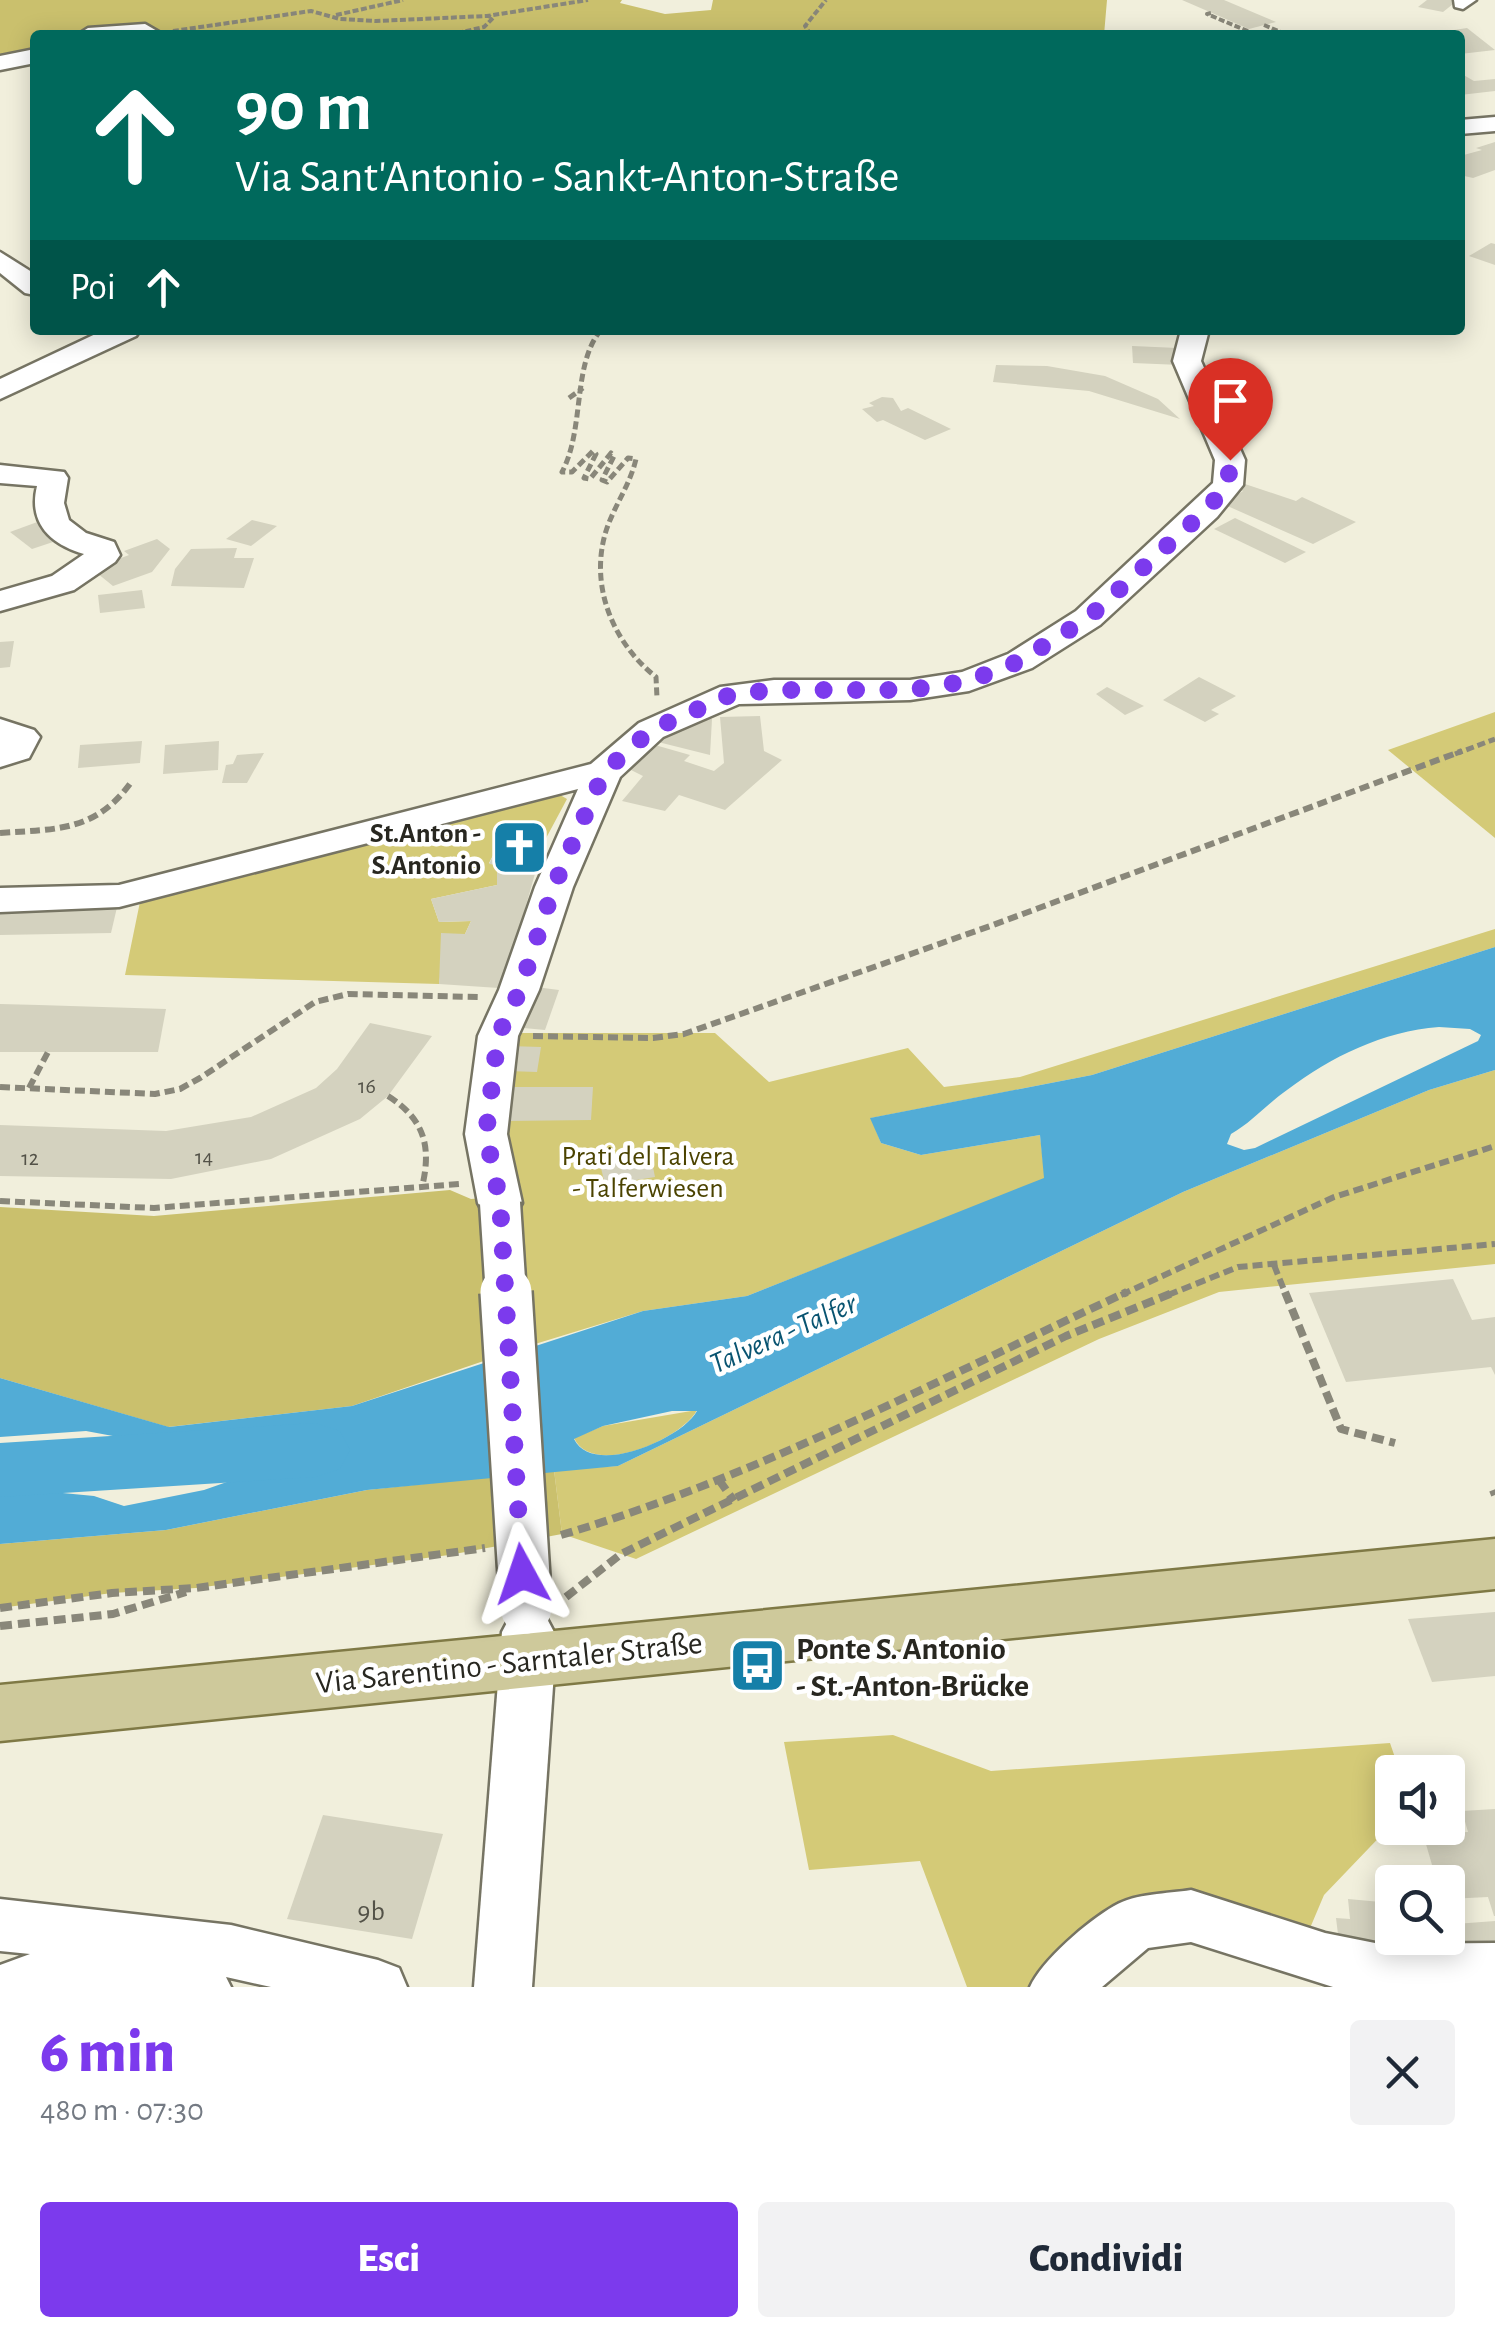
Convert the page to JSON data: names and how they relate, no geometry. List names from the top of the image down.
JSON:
{
  "streets": {
    "main road": ["Via Sarentino - Sarntaler Straße"]
  },
  "water": ["Talvera - Talfer"],
  "parks": ["Prati del Talvera - Talferwiesen"],
  "places": {
    "church": ["St.Anton - S.Antonio"],
    "bus stop": ["Ponte S. Antonio - St.-Anton-Brücke"]
  },
  "house_numbers": [
    "16",
    "14",
    "12",
    "9b"
  ],
  "page": {
    "turn": ["90 m", "Via Sant'Antonio - Sankt-Anton-Straße"],
    "then": "Poi",
    "heading": ["6 min", "480 m · 07:30"],
    "buttons": ["Esci", "Condividi"]
  }
}
